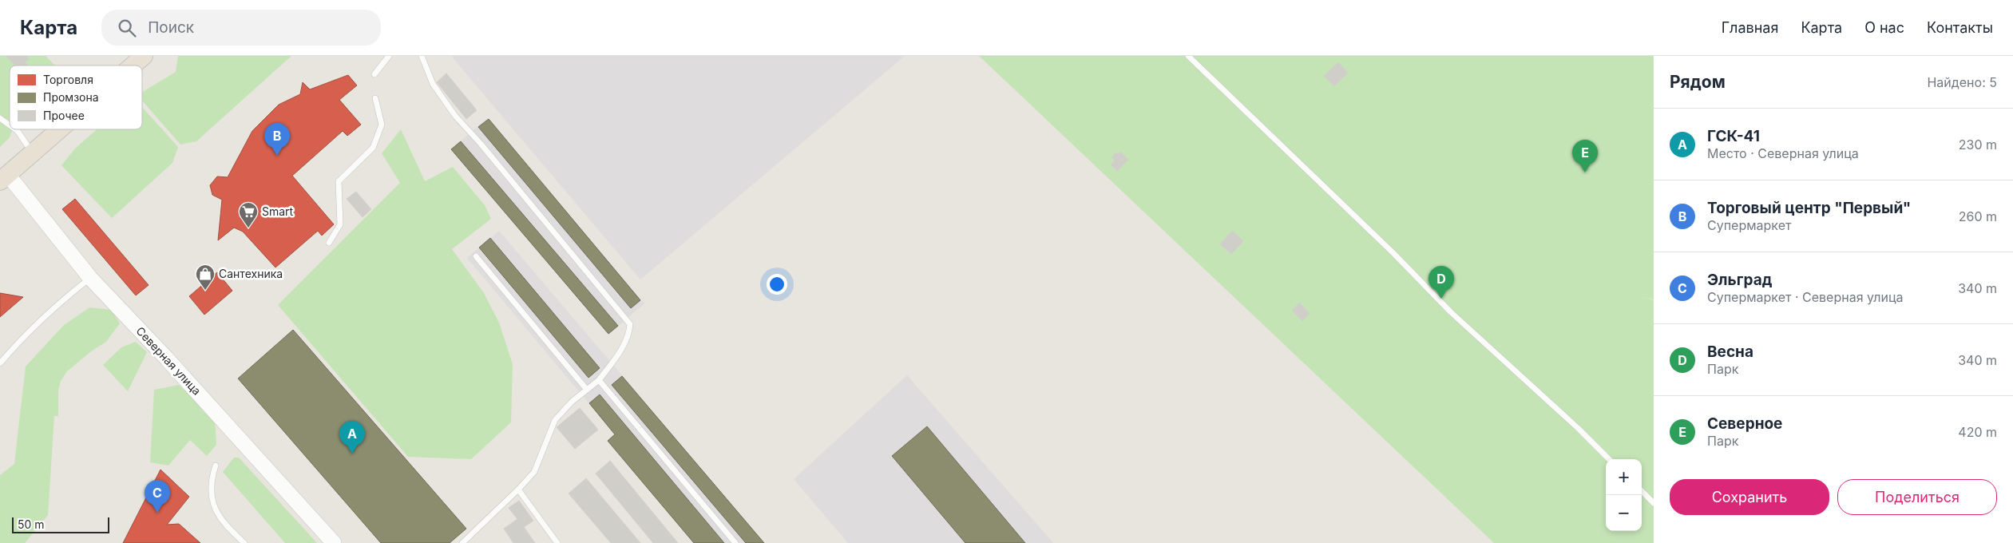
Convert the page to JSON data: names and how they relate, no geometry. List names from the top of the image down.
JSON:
{
  "streets": {
    "main road": ["Северная улица"]
  },
  "places": {
    "supermarket": ["Smart"],
    "shop": ["Сантехника"]
  },
  "legend": ["Торговля", "Промзона", "Прочее"],
  "scale_bar": "50 m",
  "page": {
    "header": "Карта",
    "search": "Поиск",
    "nav": [
      "Главная",
      "Карта",
      "О нас",
      "Контакты"
    ],
    "heading": ["Рядом", "Найдено: 5"],
    "list": [
      {
        "mark": "A",
        "name": "ГСК-41",
        "note": "Место · Северная улица",
        "value": "230 m"
      },
      {
        "mark": "B",
        "name": "Торговый центр \"Первый\"",
        "note": "Супермаркет",
        "value": "260 m"
      },
      {
        "mark": "C",
        "name": "Эльград",
        "note": "Супермаркет · Северная улица",
        "value": "340 m"
      },
      {
        "mark": "D",
        "name": "Весна",
        "note": "Парк",
        "value": "340 m"
      },
      {
        "mark": "E",
        "name": "Северное",
        "note": "Парк",
        "value": "420 m"
      }
    ],
    "pins": [
      "B",
      "E",
      "D",
      "A",
      "C"
    ],
    "map_buttons": ["+", "−"],
    "buttons": ["Сохранить", "Поделиться"],
    "scale": "50 m"
  }
}
